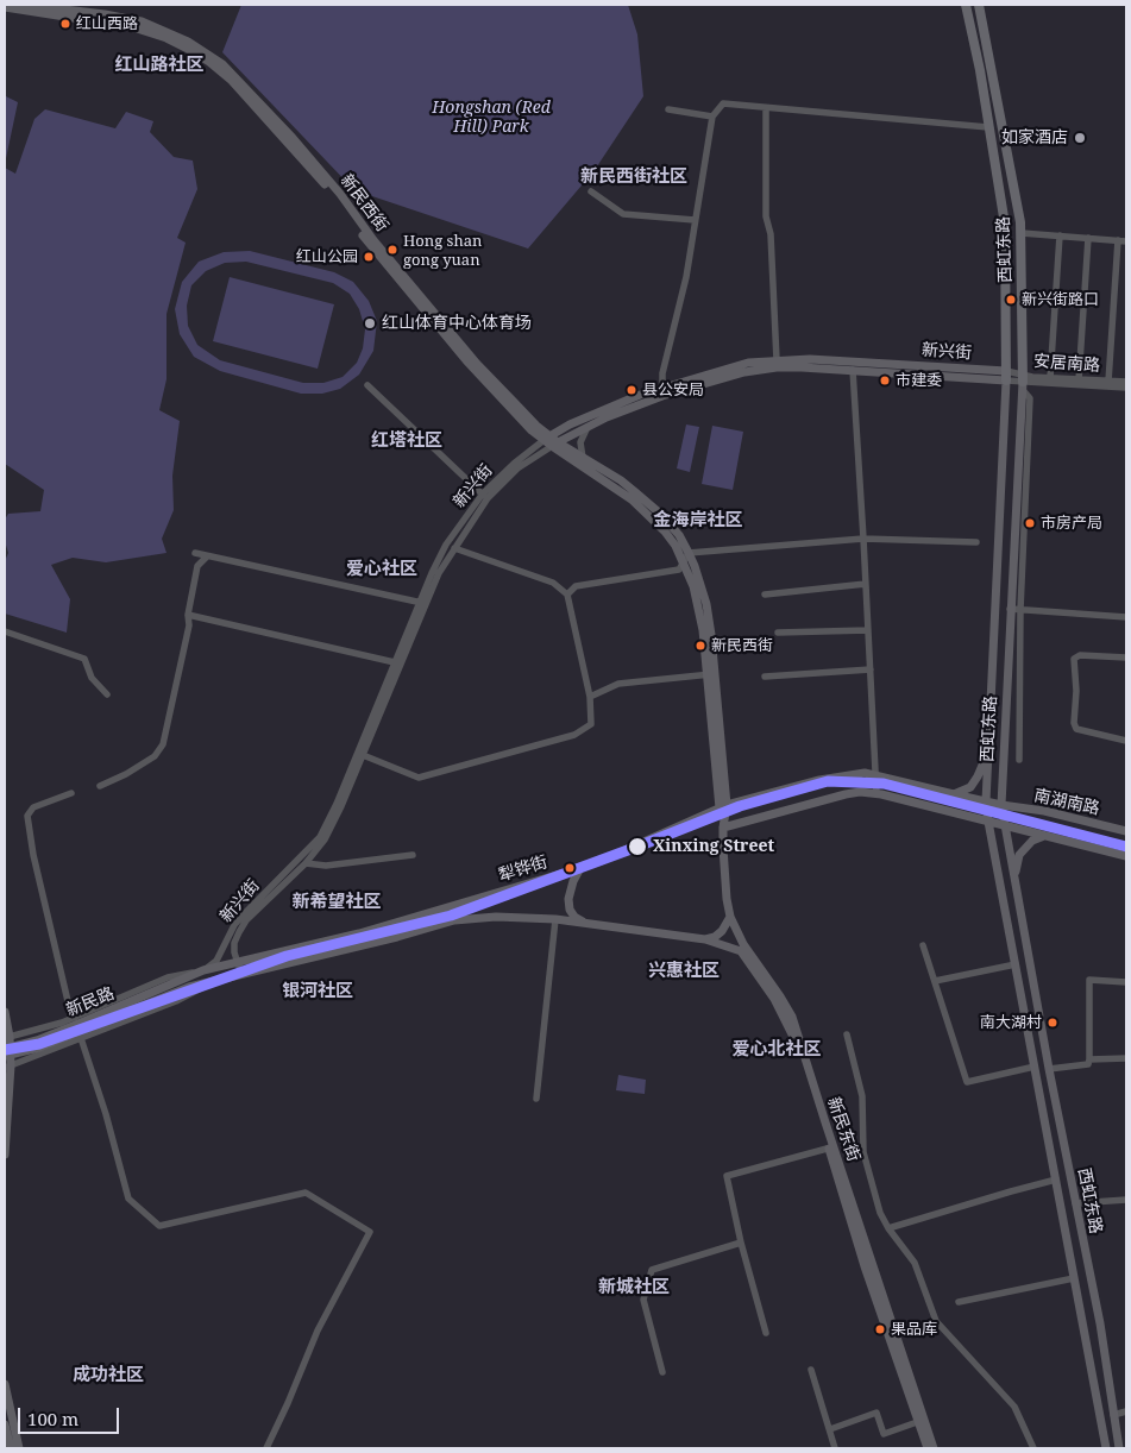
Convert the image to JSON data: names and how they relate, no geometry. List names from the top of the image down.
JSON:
{
  "streets": {
    "highway": ["西虹东路"],
    "main road": [
      "新民西街",
      "新兴街",
      "南湖南路",
      "犁铧街",
      "新民路",
      "新民东街"
    ],
    "street": ["安居南路"]
  },
  "crossings": [
    ["新民西街", "新兴街"],
    ["新民西街", "犁铧街"],
    ["新民西街", "新民东街"],
    ["西虹东路", "新兴街"],
    ["西虹东路", "安居南路"],
    ["西虹东路", "南湖南路"],
    ["西虹东路", "犁铧街"],
    ["新兴街", "安居南路"],
    ["新兴街", "犁铧街"],
    ["南湖南路", "犁铧街"],
    ["犁铧街", "新民路"]
  ],
  "districts": [
    "红山路社区",
    "新民西街社区",
    "红塔社区",
    "金海岸社区",
    "爱心社区",
    "新希望社区",
    "兴惠社区",
    "银河社区",
    "爱心北社区",
    "新城社区",
    "成功社区"
  ],
  "parks": ["Hongshan (Red Hill) Park"],
  "places": [
    "红山西路",
    "如家酒店",
    "Hong shan gong yuan",
    "红山公园",
    "新兴街路口",
    "红山体育中心体育场",
    "市建委",
    "县公安局",
    "市房产局",
    "新民西街",
    "Xinxing Street",
    "南大湖村",
    "果品库"
  ],
  "scale_bar": "100 m"
}
